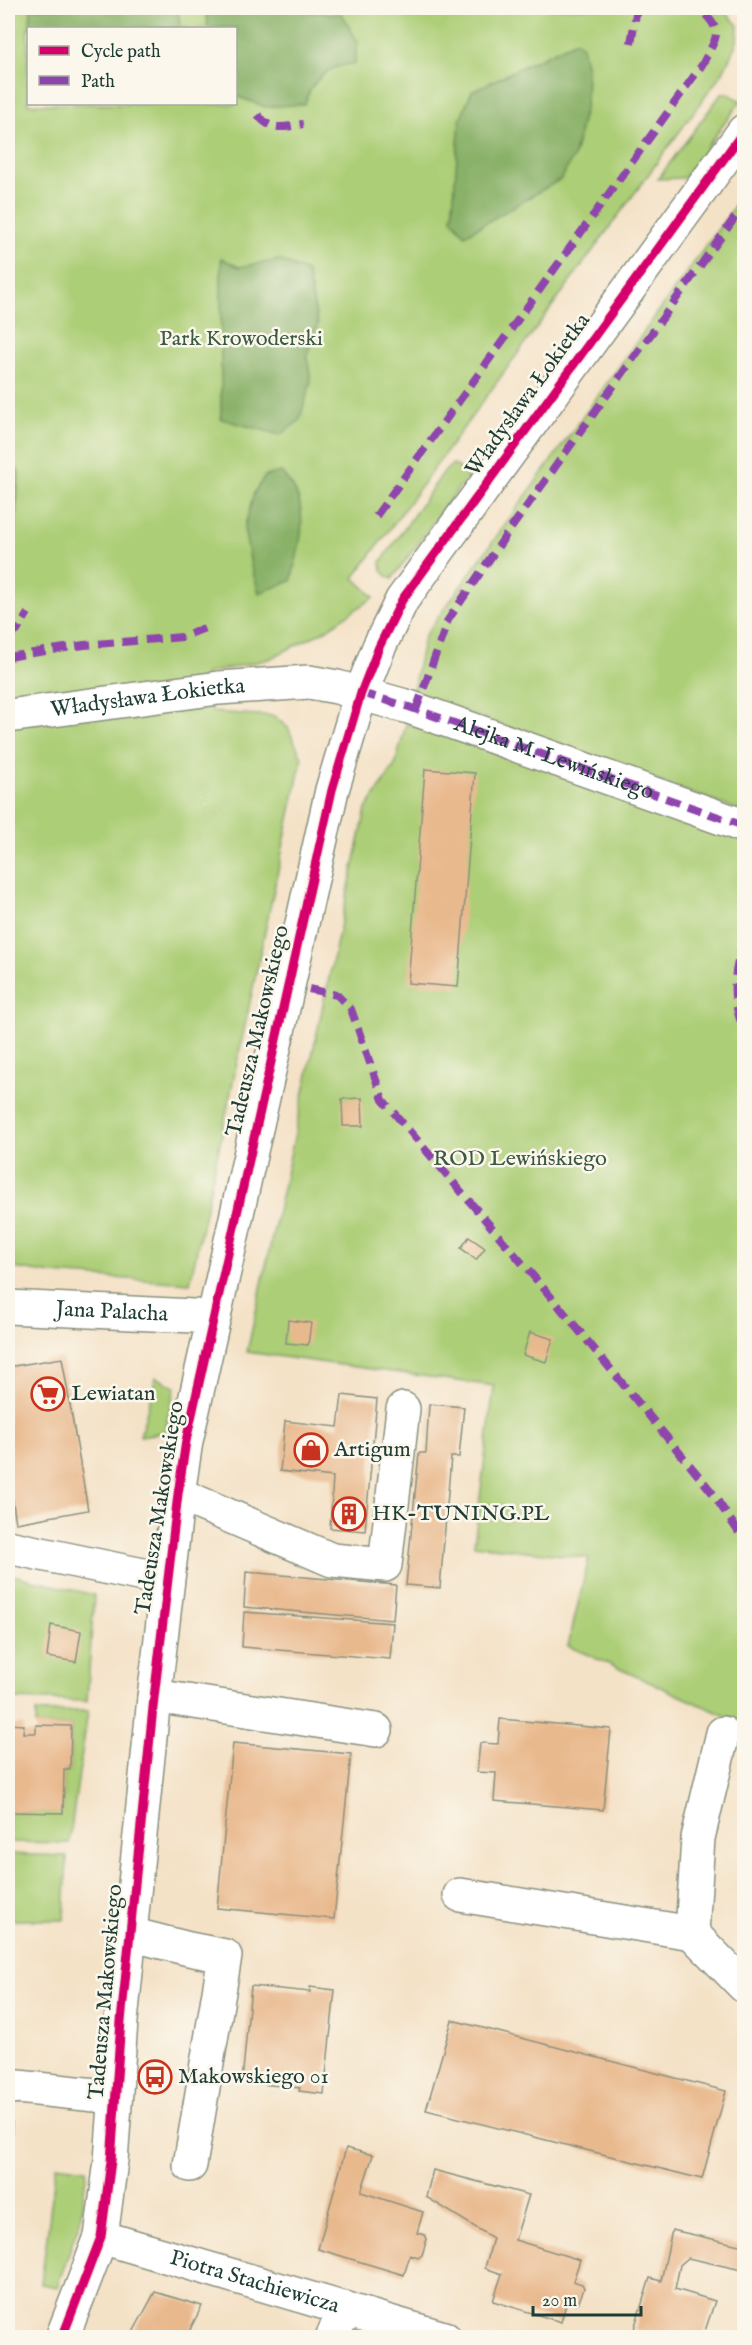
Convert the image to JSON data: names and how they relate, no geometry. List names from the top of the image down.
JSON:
{
  "streets": {
    "street": [
      "Władysława Łokietka",
      "Alejka M. Lewińskiego",
      "Tadeusza Makowskiego",
      "Jana Palacha",
      "Piotra Stachiewicza"
    ]
  },
  "crossings": [
    ["Władysława Łokietka", "Alejka M. Lewińskiego"],
    ["Władysława Łokietka", "Tadeusza Makowskiego"],
    ["Alejka M. Lewińskiego", "Tadeusza Makowskiego"],
    ["Tadeusza Makowskiego", "Jana Palacha"],
    ["Tadeusza Makowskiego", "Piotra Stachiewicza"]
  ],
  "parks": ["Park Krowoderski", "ROD Lewińskiego"],
  "places": {
    "supermarket": ["Lewiatan"],
    "shop": ["Artigum"],
    "building": ["HK-TUNING.PL"],
    "bus stop": ["Makowskiego 01"]
  },
  "legend": ["Cycle path", "Path"],
  "scale_bar": "20 m"
}
